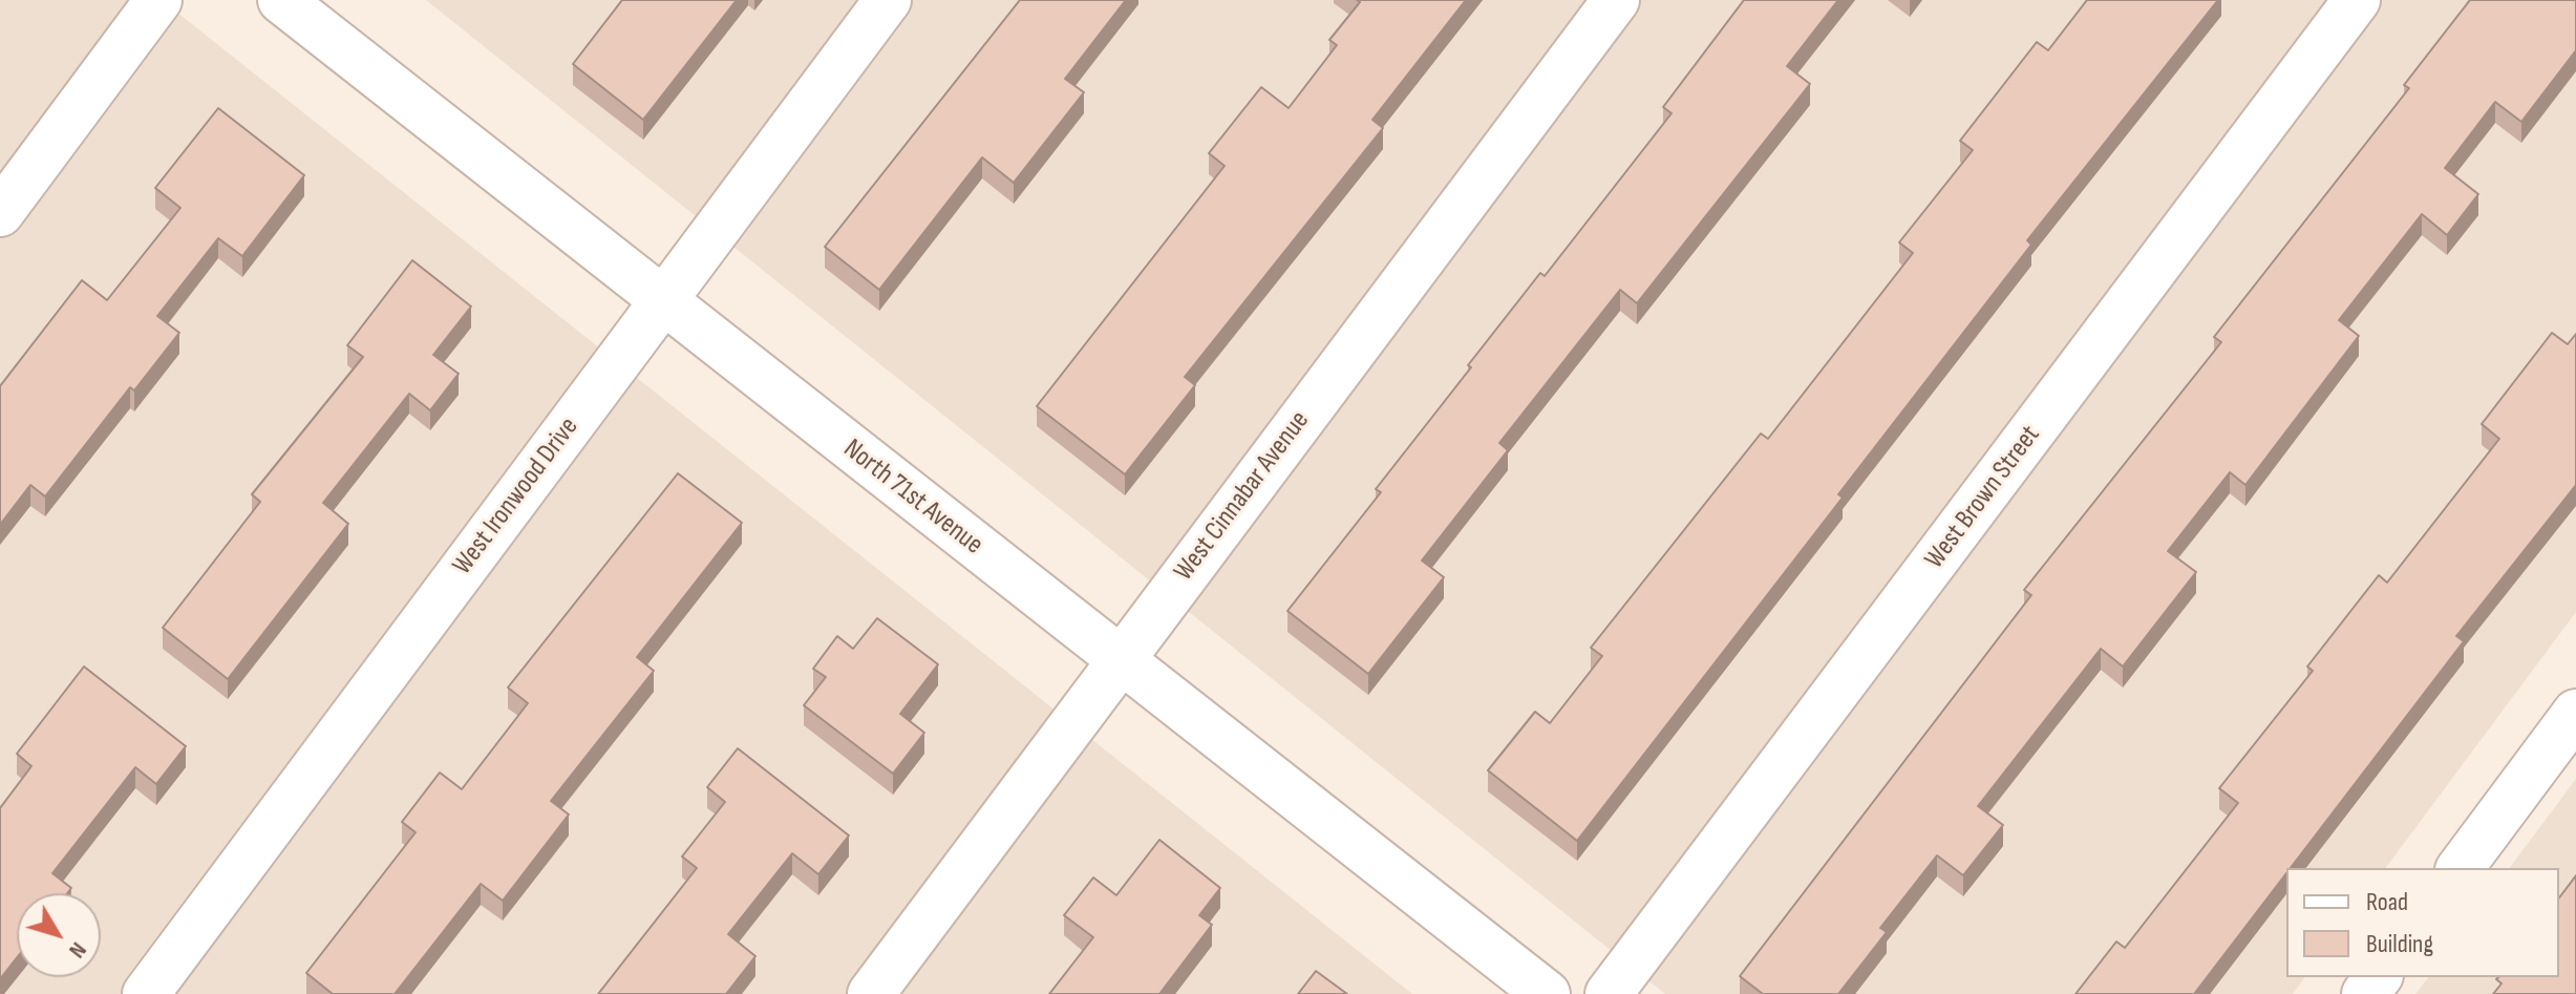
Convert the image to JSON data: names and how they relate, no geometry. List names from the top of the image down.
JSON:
{
  "streets": {
    "street": [
      "West Ironwood Drive",
      "West Cinnabar Avenue",
      "North 71st Avenue",
      "West Brown Street"
    ]
  },
  "crossings": [
    ["West Ironwood Drive", "North 71st Avenue"],
    ["West Cinnabar Avenue", "North 71st Avenue"]
  ],
  "legend": ["Road", "Building"],
  "north": "bottom right"
}
